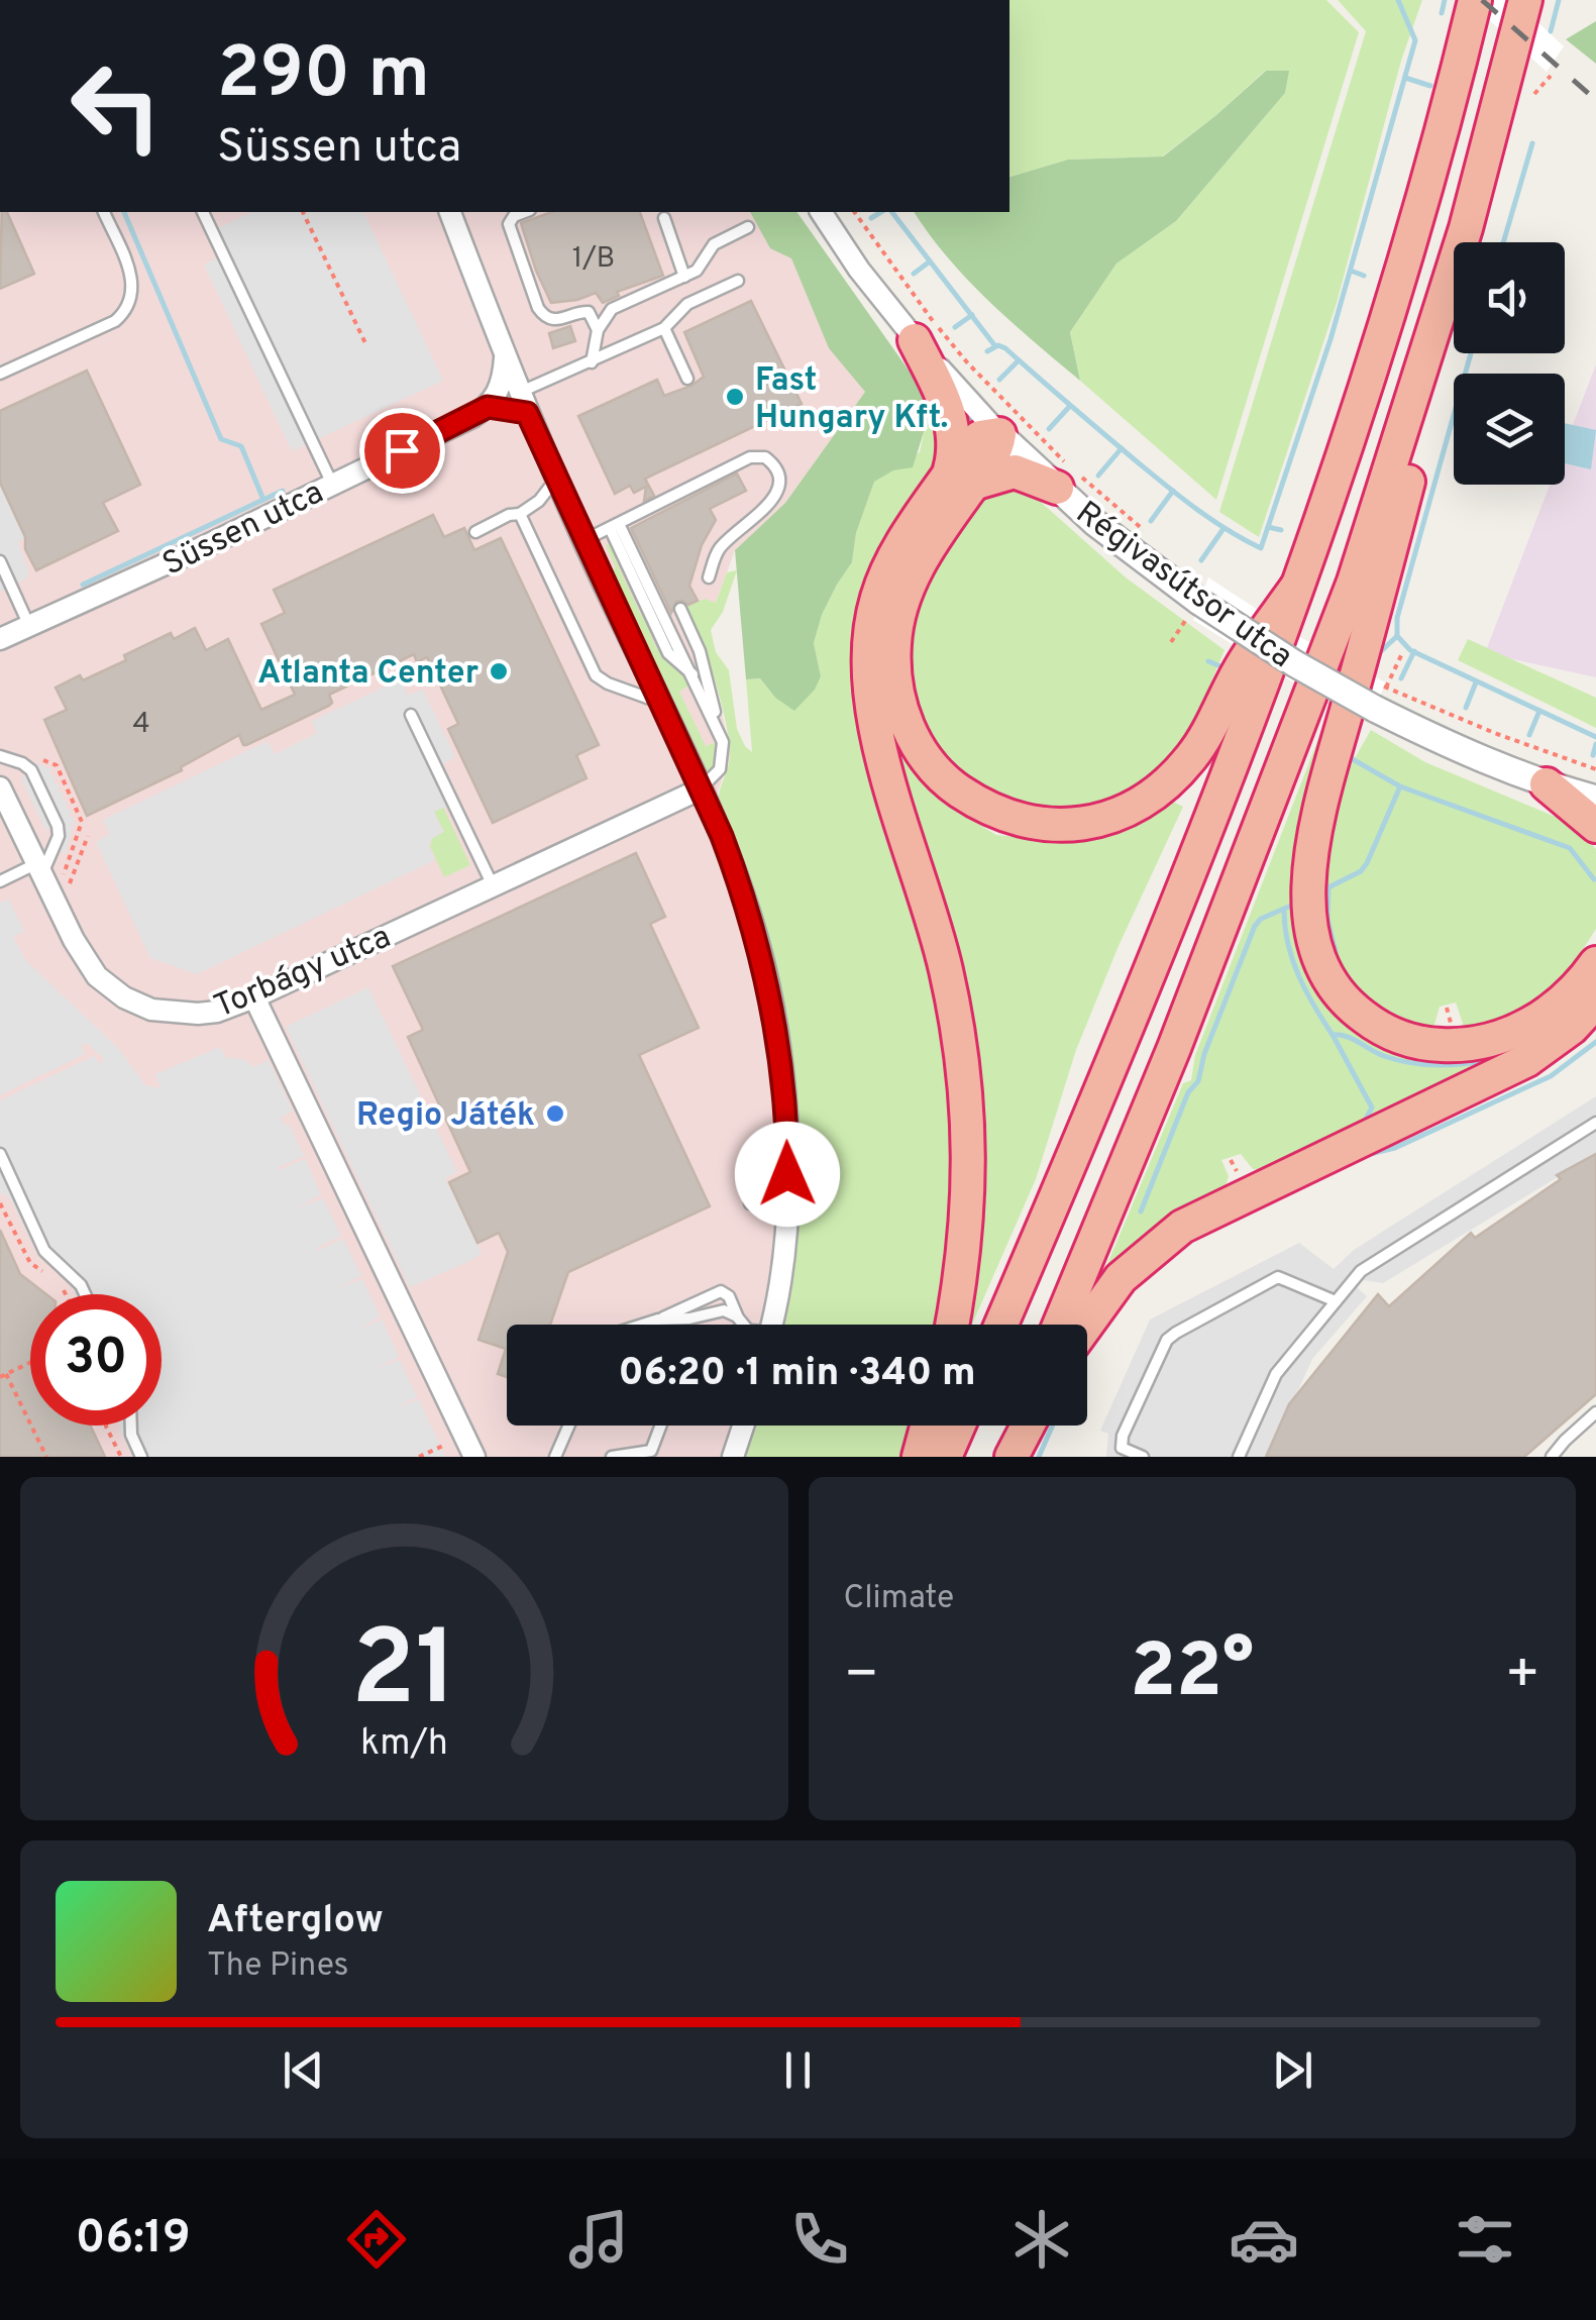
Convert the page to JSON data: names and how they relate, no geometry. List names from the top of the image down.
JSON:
{
  "streets": {
    "street": ["Süssen utca", "Régivasútsor utca", "Torbágy utca"]
  },
  "places": ["Fast Hungary Kft.", "Atlanta Center", "Regio Játék"],
  "house_numbers": ["1/B", "4"],
  "page": {
    "turn": ["290 m", "Süssen utca"],
    "limit": "30",
    "trip": "06:20 · 1 min · 340 m",
    "tile": "Climate",
    "heat": ["−", "22°", "+"],
    "song": ["Afterglow", "The Pines"],
    "tabs": "06:19",
    "gauge": ["21", "km/h"]
  }
}
